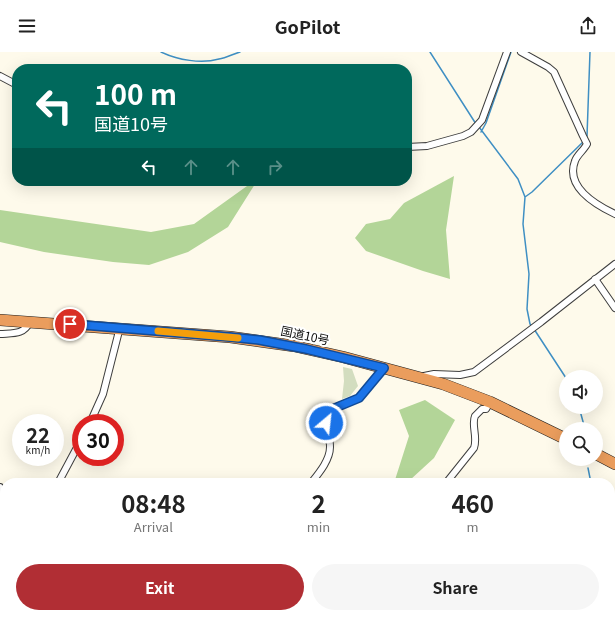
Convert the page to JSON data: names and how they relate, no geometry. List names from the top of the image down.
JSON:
{
  "streets": {
    "highway": ["国道10号"]
  },
  "page": {
    "header": "GoPilot",
    "turn": ["100 m", "国道10号"],
    "speed": "22 km/h",
    "limit": "30",
    "eta": [
      "08:48",
      "Arrival",
      "2",
      "min",
      "460",
      "m"
    ],
    "buttons": ["Exit", "Share"]
  }
}
